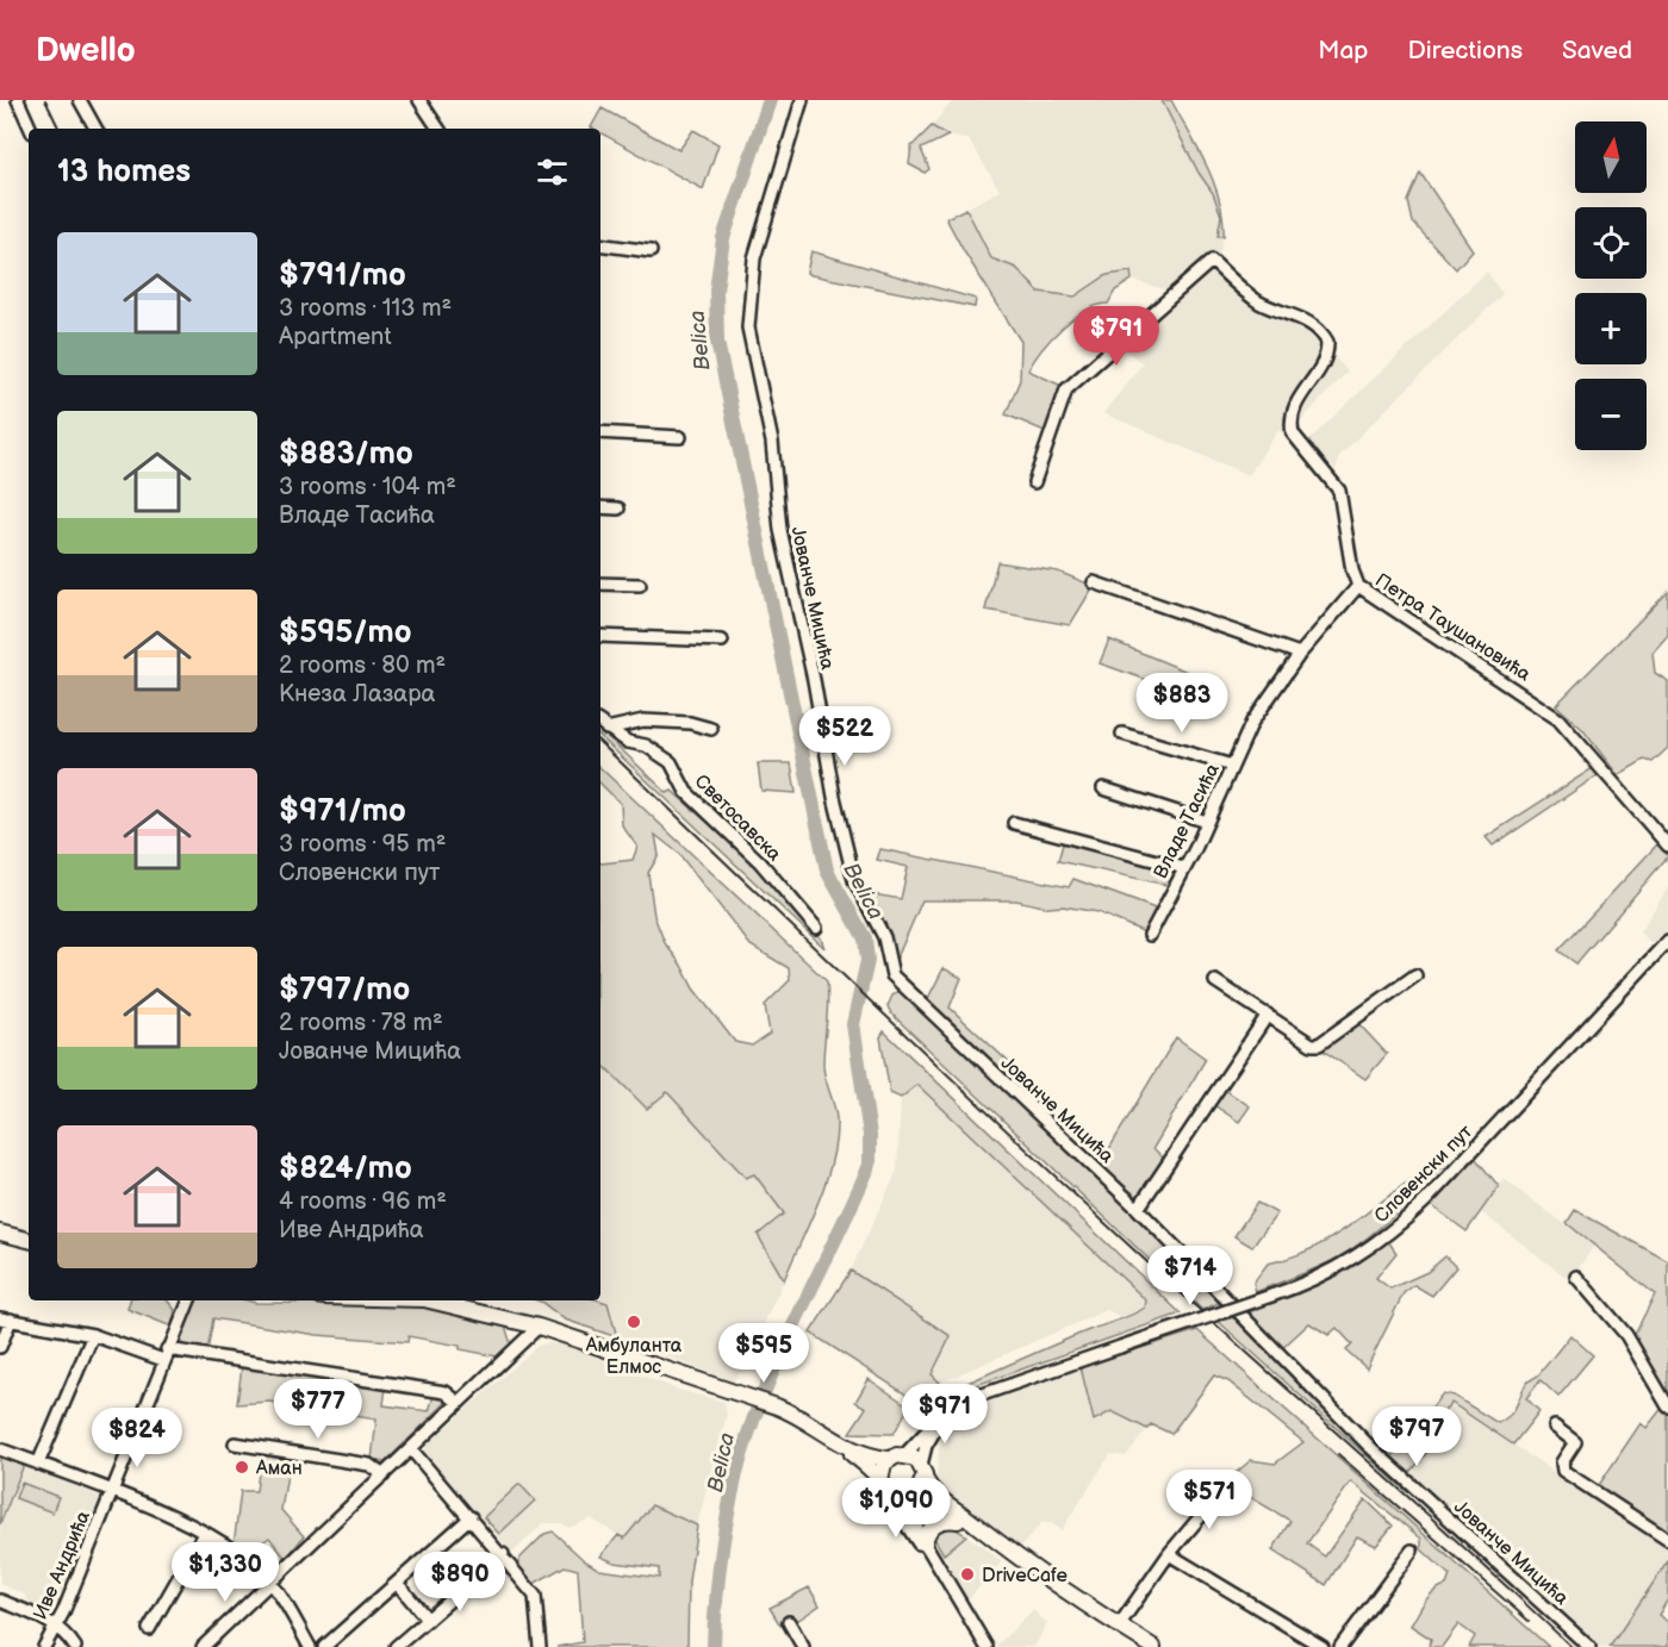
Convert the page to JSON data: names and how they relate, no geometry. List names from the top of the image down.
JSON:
{
  "streets": {
    "street": [
      "Јованче Мицића",
      "Петра Таушановића",
      "Светосавска",
      "Владе Тасића",
      "Словенски пут",
      "Иве Андрића"
    ]
  },
  "crossings": [
    ["Петра Таушановића", "Владе Тасића"]
  ],
  "water": ["Belica"],
  "places": ["Амбуланта Елмос", "Аман", "DriveCafe"],
  "north": "top",
  "page": {
    "header": "Dwello",
    "nav": ["Map", "Directions", "Saved"],
    "map_buttons": ["+", "−"],
    "heading": "13 homes",
    "list": [
      {
        "name": "$791/mo",
        "note": "3 rooms · 113 m² · Apartment"
      },
      {
        "name": "$883/mo",
        "note": "3 rooms · 104 m² · Владе Тасића"
      },
      {
        "name": "$595/mo",
        "note": "2 rooms · 80 m² · Кнеза Лазара"
      },
      {
        "name": "$971/mo",
        "note": "3 rooms · 95 m² · Словенски пут"
      },
      {
        "name": "$797/mo",
        "note": "2 rooms · 78 m² · Јованче Мицића"
      },
      {
        "name": "$824/mo",
        "note": "4 rooms · 96 m² · Иве Андрића"
      }
    ],
    "price": [
      "$791",
      "$883",
      "$522",
      "$714",
      "$595",
      "$777",
      "$971",
      "$797",
      "$824",
      "$571",
      "$1,090",
      "$1,330",
      "$890"
    ]
  }
}
